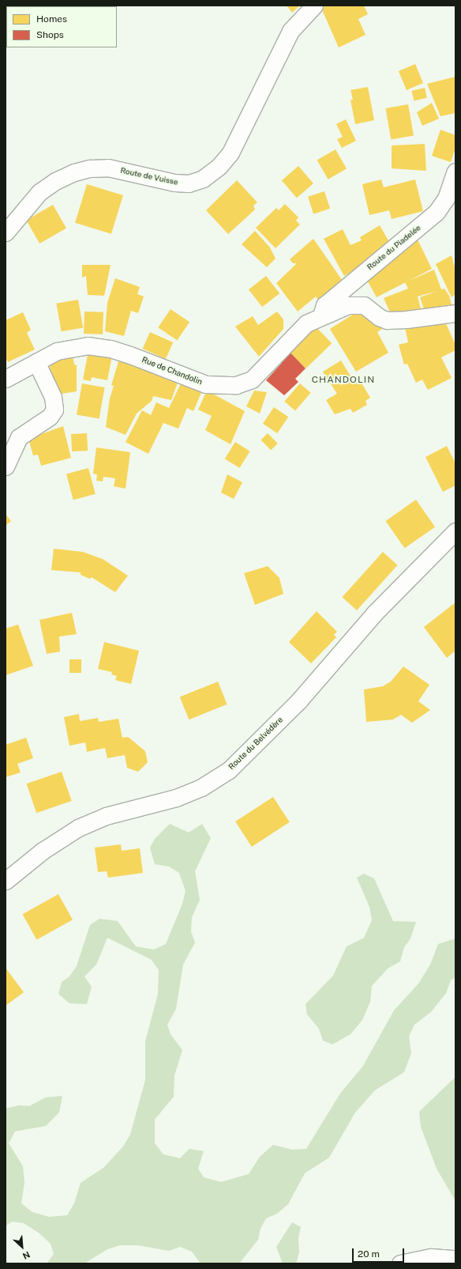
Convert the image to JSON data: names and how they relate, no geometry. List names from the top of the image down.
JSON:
{
  "streets": {
    "street": [
      "Route de Vuisse",
      "Route du Piadelée",
      "Rue de Chandolin",
      "Route du Belvédère"
    ]
  },
  "crossings": [
    ["Route du Piadelée", "Rue de Chandolin"]
  ],
  "districts": ["CHANDOLIN"],
  "legend": ["Homes", "Shops"],
  "scale_bar": "20 m",
  "north": "bottom right"
}
